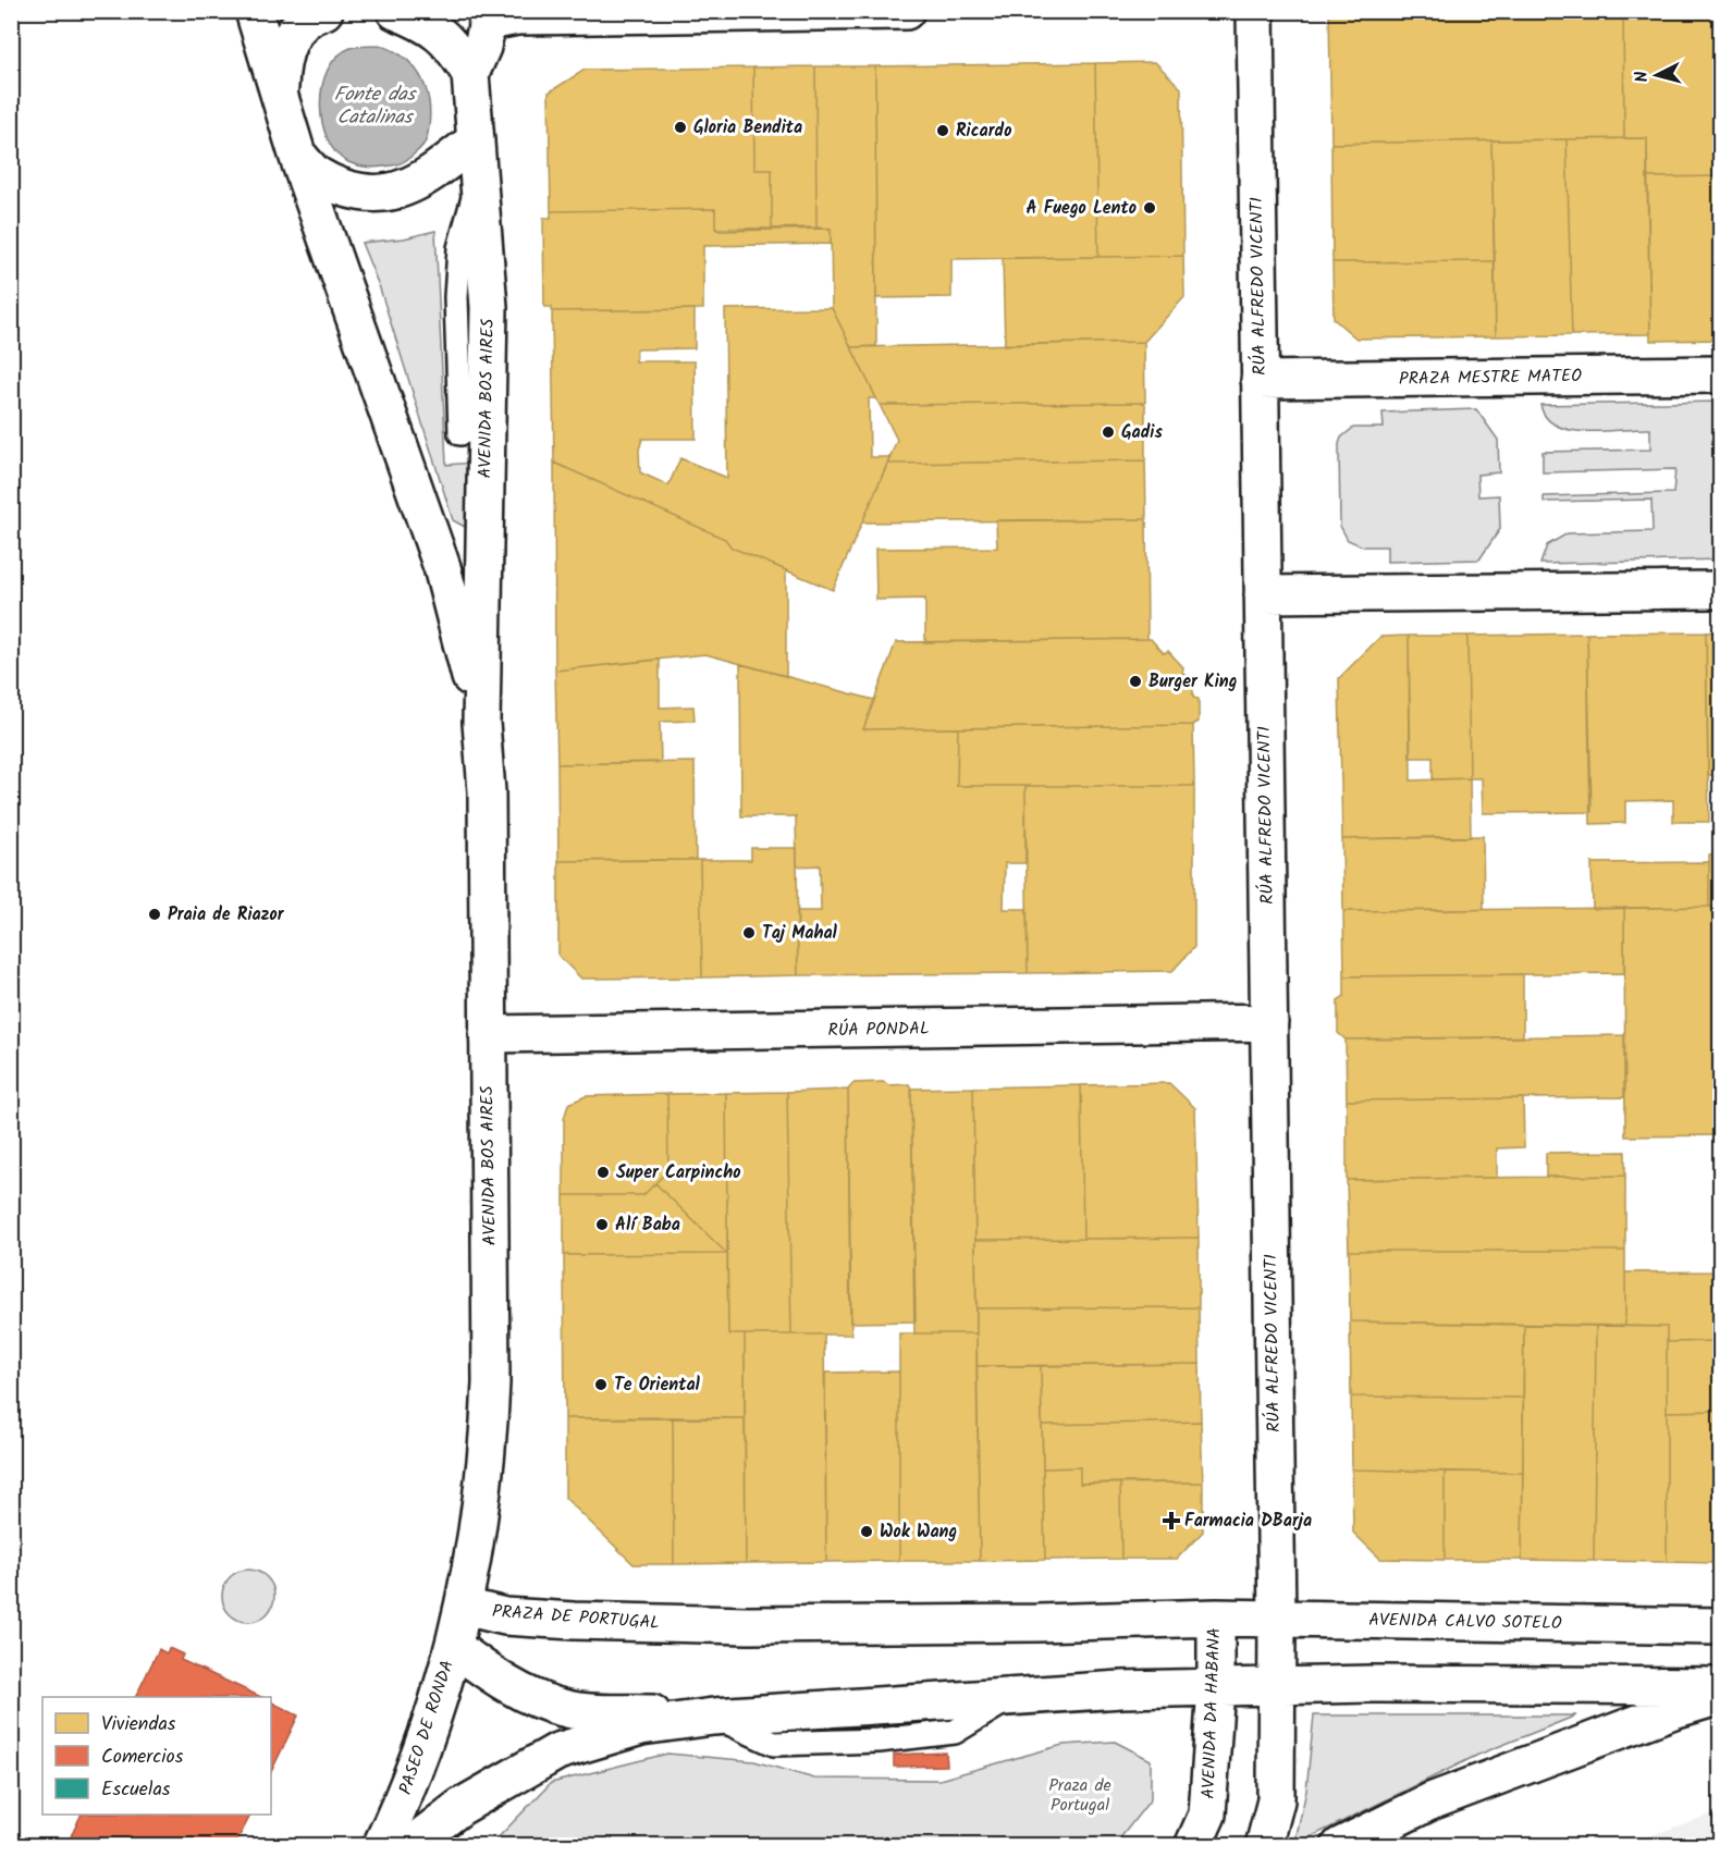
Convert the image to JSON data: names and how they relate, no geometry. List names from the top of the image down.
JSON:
{
  "streets": {
    "street": [
      "RÚA ALFREDO VICENTI",
      "PRAZA MESTRE MATEO",
      "AVENIDA BOS AIRES",
      "RÚA PONDAL",
      "PRAZA DE PORTUGAL",
      "AVENIDA CALVO SOTELO",
      "AVENIDA DA HABANA",
      "PASEO DE RONDA"
    ]
  },
  "crossings": [
    ["RÚA ALFREDO VICENTI", "PRAZA MESTRE MATEO"],
    ["RÚA ALFREDO VICENTI", "RÚA PONDAL"],
    ["RÚA ALFREDO VICENTI", "PRAZA DE PORTUGAL"],
    ["RÚA ALFREDO VICENTI", "AVENIDA CALVO SOTELO"],
    ["AVENIDA BOS AIRES", "RÚA PONDAL"],
    ["AVENIDA BOS AIRES", "PRAZA DE PORTUGAL"],
    ["AVENIDA BOS AIRES", "PASEO DE RONDA"],
    ["PRAZA DE PORTUGAL", "AVENIDA CALVO SOTELO"],
    ["PRAZA DE PORTUGAL", "AVENIDA DA HABANA"],
    ["PRAZA DE PORTUGAL", "PASEO DE RONDA"]
  ],
  "water": ["Fonte das Catalinas"],
  "parks": ["Praza de Portugal"],
  "places": {
    "other": [
      "Gloria Bendita",
      "Ricardo",
      "A Fuego Lento",
      "Gadis",
      "Burger King",
      "Praia de Riazor",
      "Taj Mahal",
      "Super Carpincho",
      "Alí Baba",
      "Te Oriental",
      "Wok Wang"
    ],
    "health": ["Farmacia DBarja"]
  },
  "legend": ["Viviendas", "Comercios", "Escuelas"],
  "north": "left"
}
